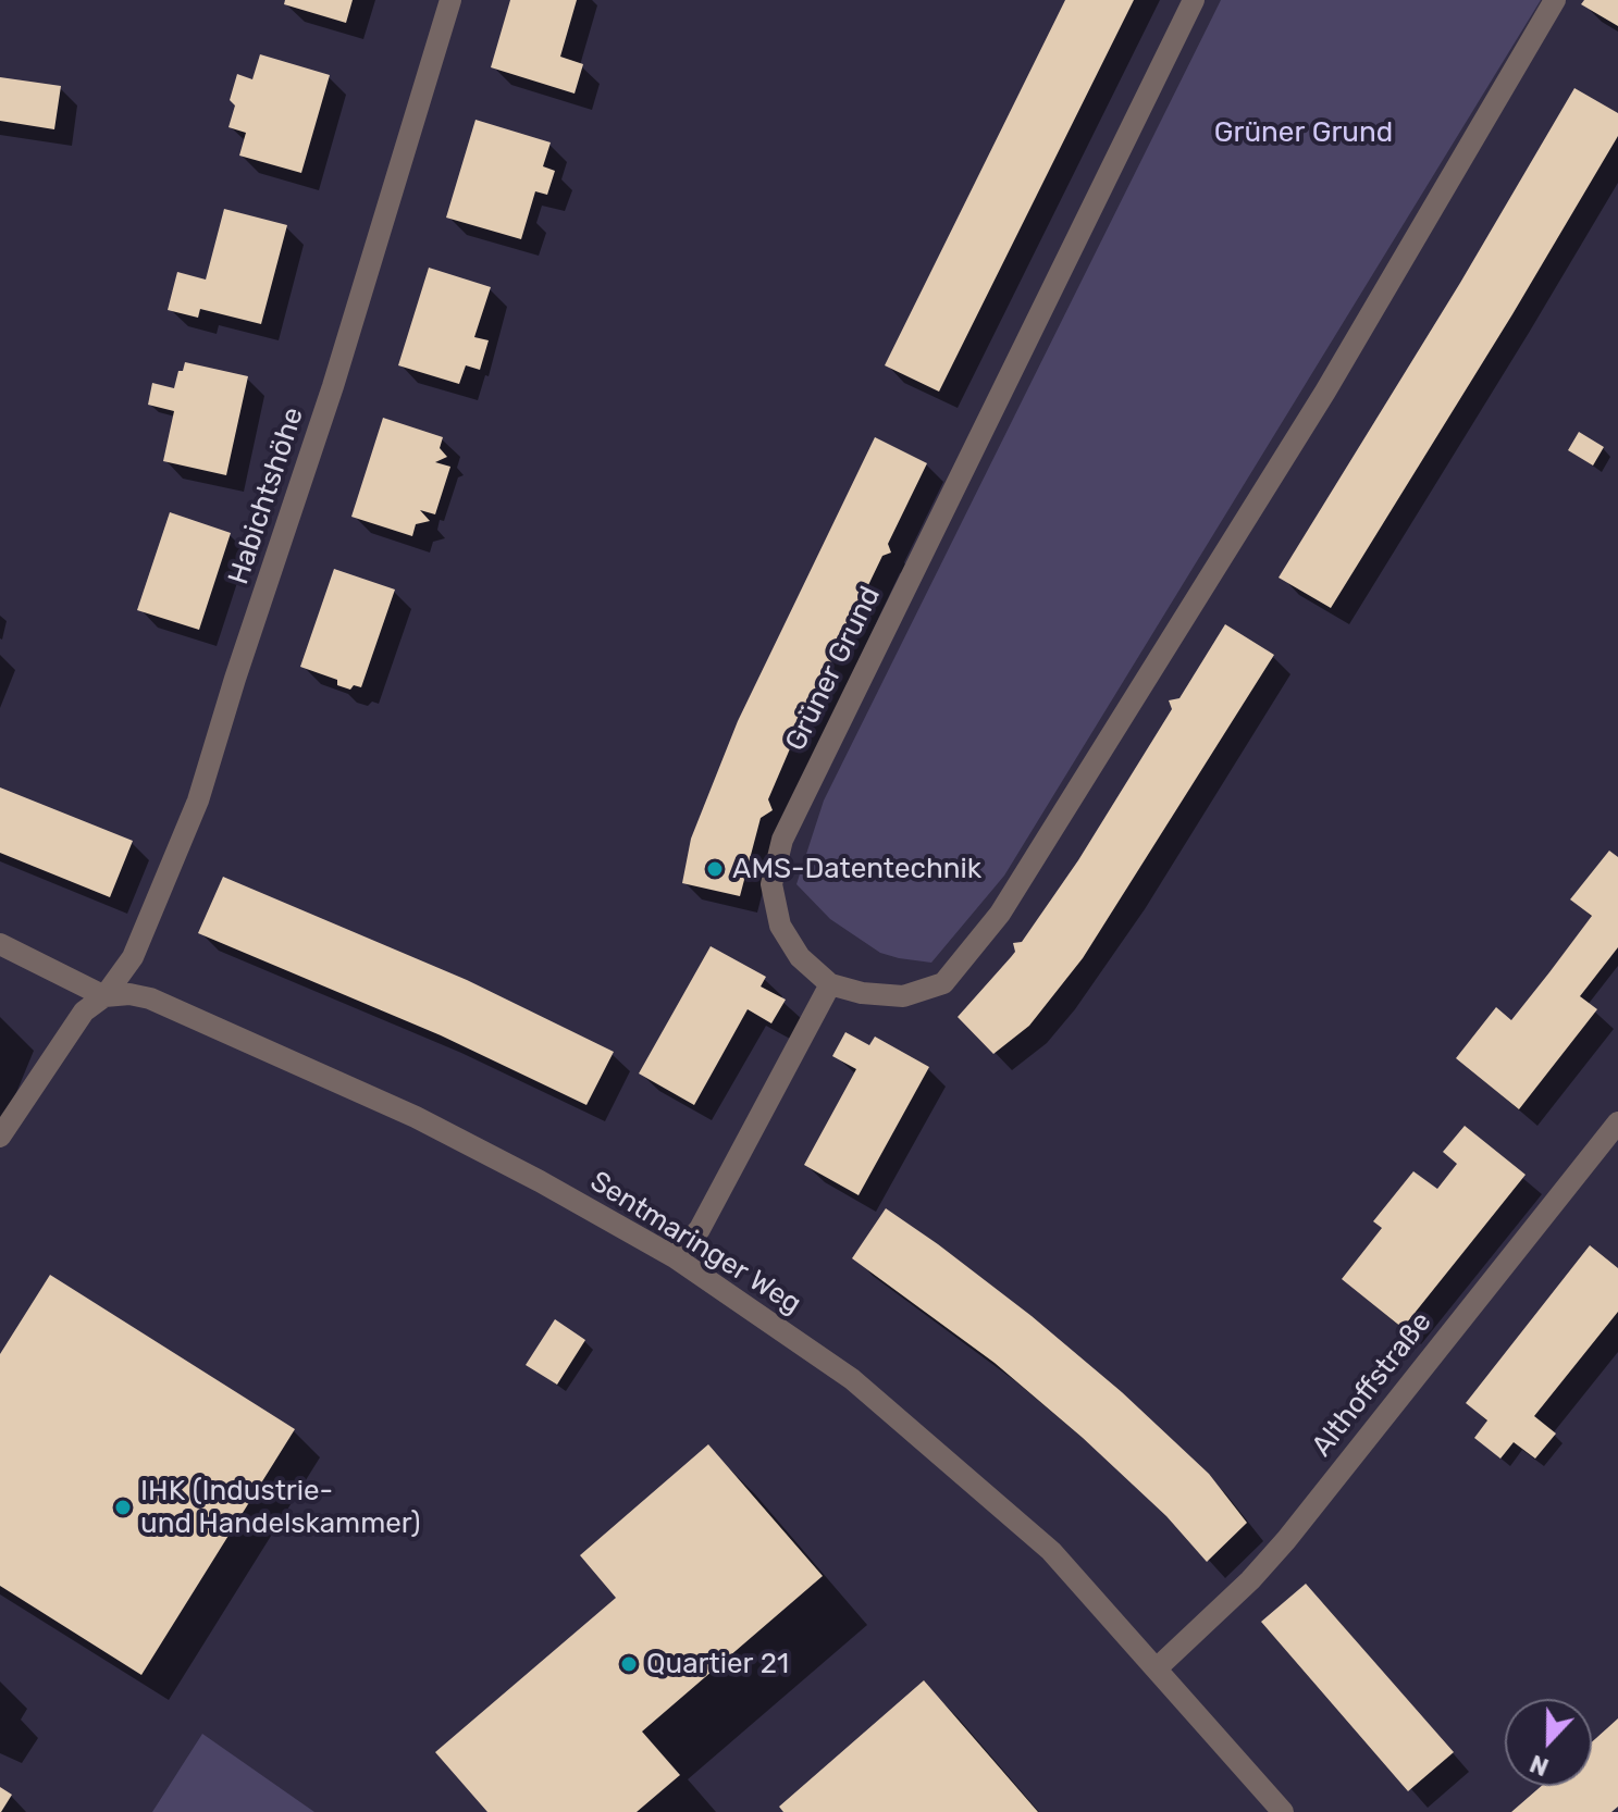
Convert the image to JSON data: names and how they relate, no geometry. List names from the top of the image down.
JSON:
{
  "streets": {
    "street": [
      "Habichtshöhe",
      "Grüner Grund",
      "Sentmaringer Weg",
      "Althoffstraße"
    ]
  },
  "crossings": [
    ["Habichtshöhe", "Sentmaringer Weg"],
    ["Sentmaringer Weg", "Althoffstraße"]
  ],
  "parks": ["Grüner Grund"],
  "places": ["AMS-Datentechnik", "IHK (Industrie- und Handelskammer)", "Quartier 21"],
  "north": "bottom"
}
